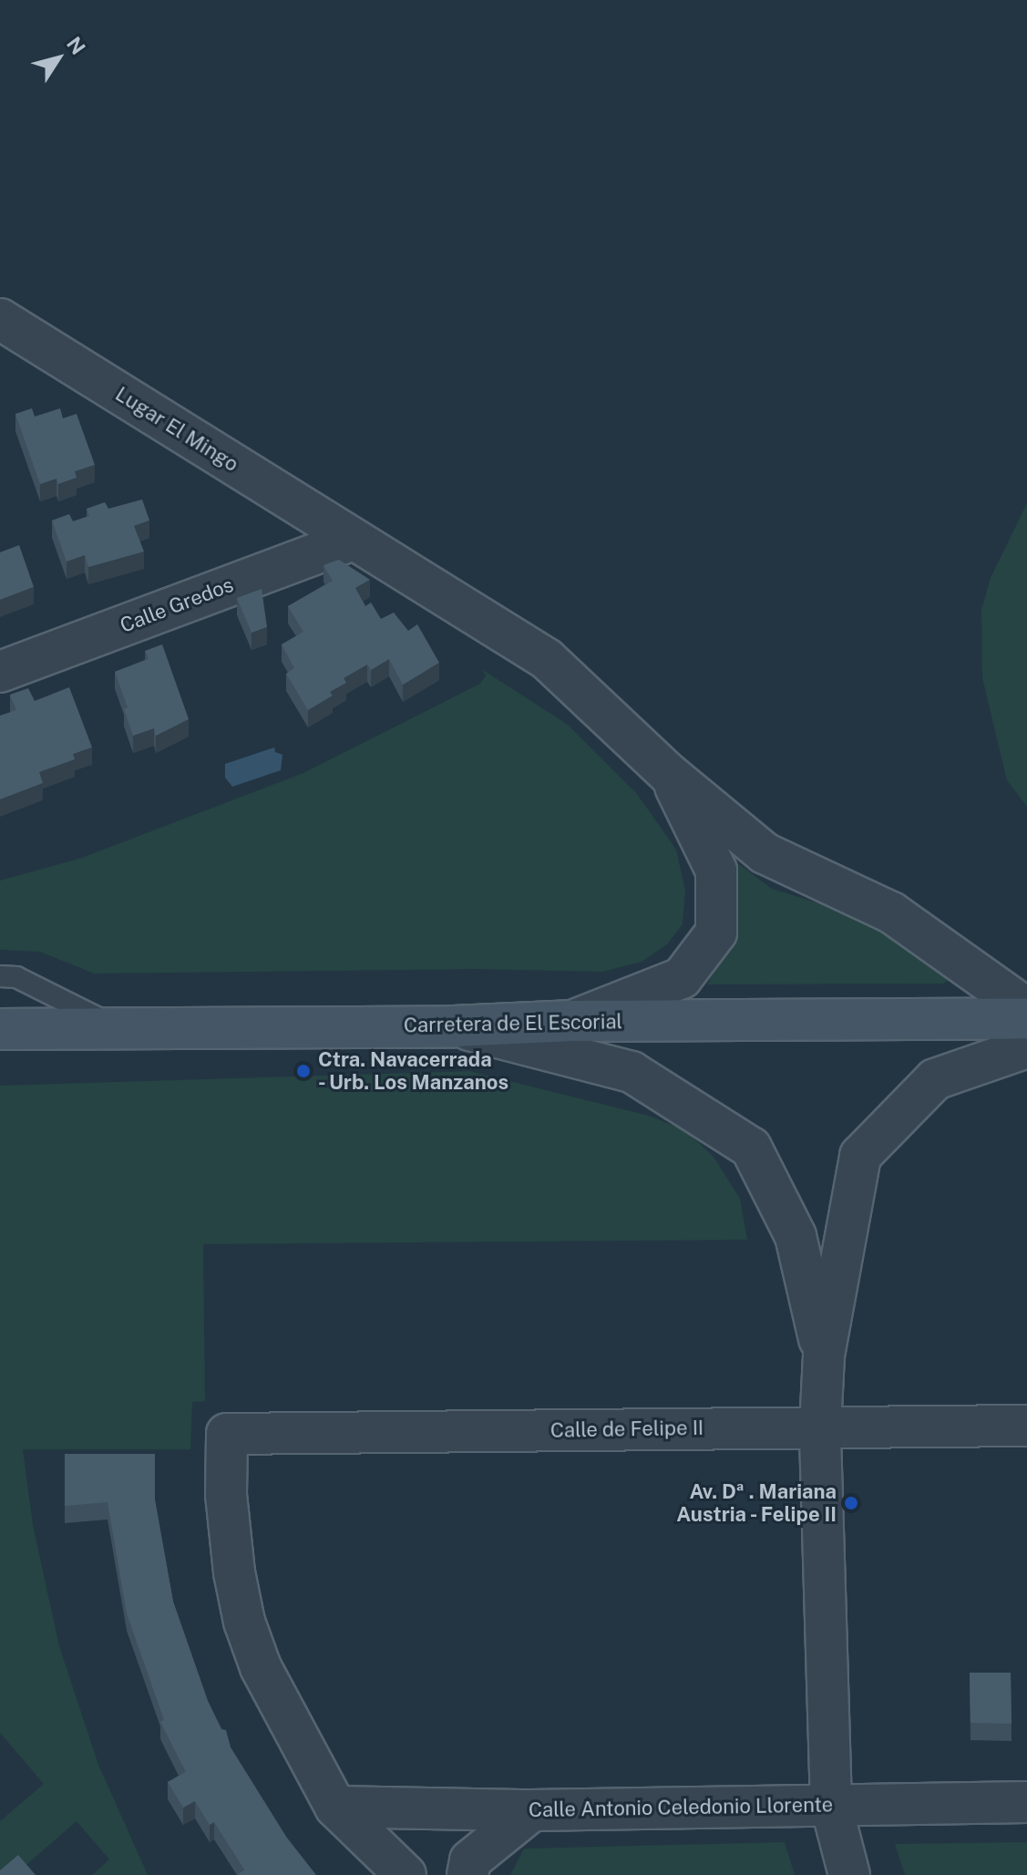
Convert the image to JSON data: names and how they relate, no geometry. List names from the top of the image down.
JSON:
{
  "streets": {
    "street": [
      "Lugar El Mingo",
      "Calle Gredos",
      "Carretera de El Escorial",
      "Calle de Felipe II",
      "Calle Antonio Celedonio Llorente"
    ]
  },
  "crossings": [
    ["Lugar El Mingo", "Calle Gredos"],
    ["Calle de Felipe II", "Calle Antonio Celedonio Llorente"]
  ],
  "places": ["Ctra. Navacerrada - Urb. Los Manzanos", "Av. Dª . Mariana Austria - Felipe II"],
  "north": "top right"
}
